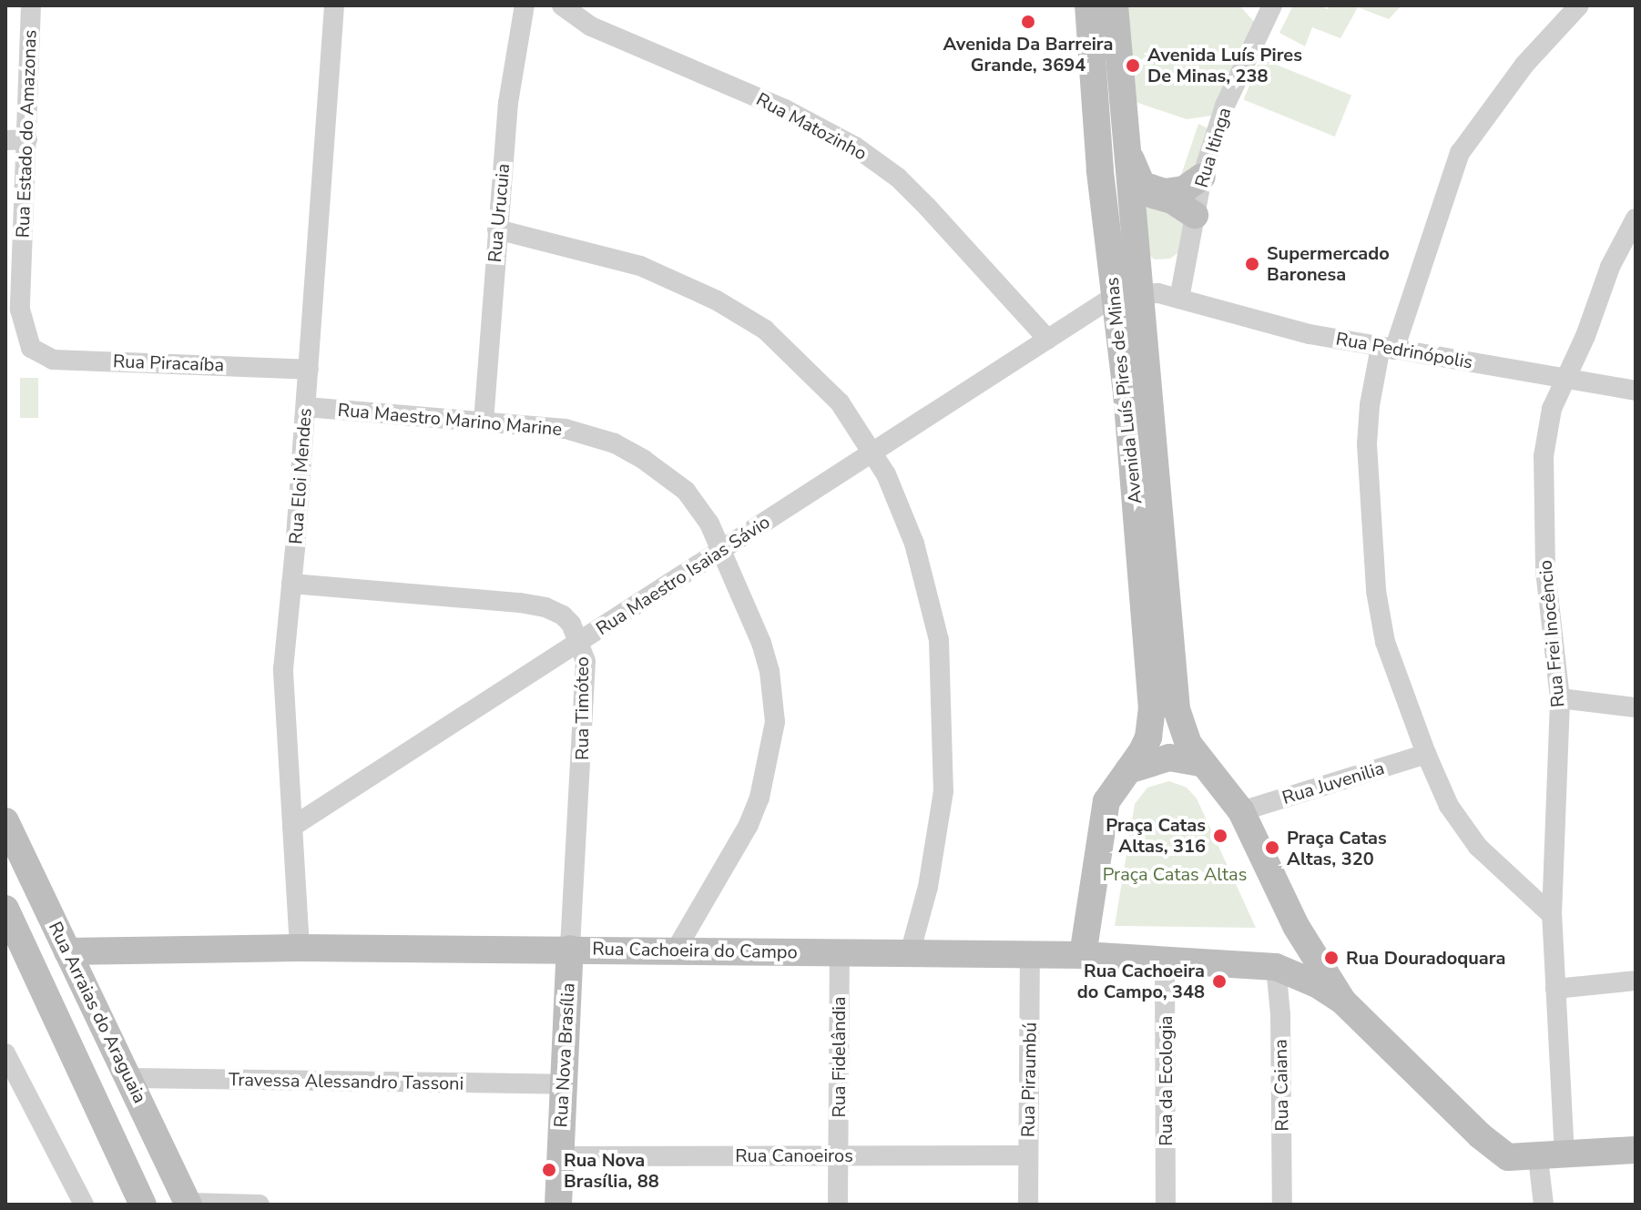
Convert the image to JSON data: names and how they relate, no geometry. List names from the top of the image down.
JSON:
{
  "streets": {
    "main road": [
      "Avenida Luís Pires de Minas",
      "Rua Cachoeira do Campo",
      "Rua Arraias do Araguaia",
      "Rua Nova Brasília"
    ],
    "street": [
      "Rua Matozinho",
      "Rua Estado do Amazonas",
      "Rua Itinga",
      "Rua Urucuia",
      "Rua Pedrinópolis",
      "Rua Piracaíba",
      "Rua Maestro Marino Marine",
      "Rua Eloi Mendes",
      "Rua Maestro Isaias Sávio",
      "Rua Frei Inocêncio",
      "Rua Timóteo",
      "Rua Juvenilia",
      "Rua Fidelândia",
      "Rua Piraumbú",
      "Rua da Ecologia",
      "Travessa Alessandro Tassoni",
      "Rua Caiana",
      "Rua Canoeiros"
    ]
  },
  "crossings": [
    ["Rua Matozinho", "Rua Maestro Isaias Sávio"],
    ["Rua Estado do Amazonas", "Rua Piracaíba"],
    ["Rua Itinga", "Rua Pedrinópolis"],
    ["Rua Urucuia", "Rua Maestro Marino Marine"],
    ["Rua Pedrinópolis", "Avenida Luís Pires de Minas"],
    ["Rua Pedrinópolis", "Rua Frei Inocêncio"],
    ["Rua Piracaíba", "Rua Eloi Mendes"],
    ["Avenida Luís Pires de Minas", "Rua Maestro Isaias Sávio"],
    ["Rua Maestro Marino Marine", "Rua Eloi Mendes"],
    ["Rua Maestro Marino Marine", "Rua Maestro Isaias Sávio"],
    ["Rua Maestro Marino Marine", "Rua Cachoeira do Campo"],
    ["Rua Eloi Mendes", "Rua Maestro Isaias Sávio"],
    ["Rua Eloi Mendes", "Rua Timóteo"],
    ["Rua Eloi Mendes", "Rua Cachoeira do Campo"],
    ["Rua Maestro Isaias Sávio", "Rua Timóteo"],
    ["Rua Timóteo", "Rua Cachoeira do Campo"],
    ["Rua Timóteo", "Rua Nova Brasília"],
    ["Rua Cachoeira do Campo", "Rua Arraias do Araguaia"],
    ["Rua Cachoeira do Campo", "Rua Nova Brasília"],
    ["Rua Cachoeira do Campo", "Rua Fidelândia"],
    ["Rua Cachoeira do Campo", "Rua Piraumbú"],
    ["Rua Cachoeira do Campo", "Rua da Ecologia"],
    ["Rua Cachoeira do Campo", "Rua Caiana"],
    ["Rua Arraias do Araguaia", "Travessa Alessandro Tassoni"],
    ["Rua Nova Brasília", "Travessa Alessandro Tassoni"],
    ["Rua Nova Brasília", "Rua Canoeiros"],
    ["Rua Fidelândia", "Rua Canoeiros"],
    ["Rua Piraumbú", "Rua Canoeiros"]
  ],
  "parks": ["Praça Catas Altas"],
  "places": [
    "Avenida Da Barreira Grande, 3694",
    "Avenida Luís Pires De Minas, 238",
    "Supermercado Baronesa",
    "Praça Catas Altas, 316",
    "Praça Catas Altas, 320",
    "Rua Douradoquara",
    "Rua Cachoeira do Campo, 348",
    "Rua Nova Brasília, 88"
  ]
}
